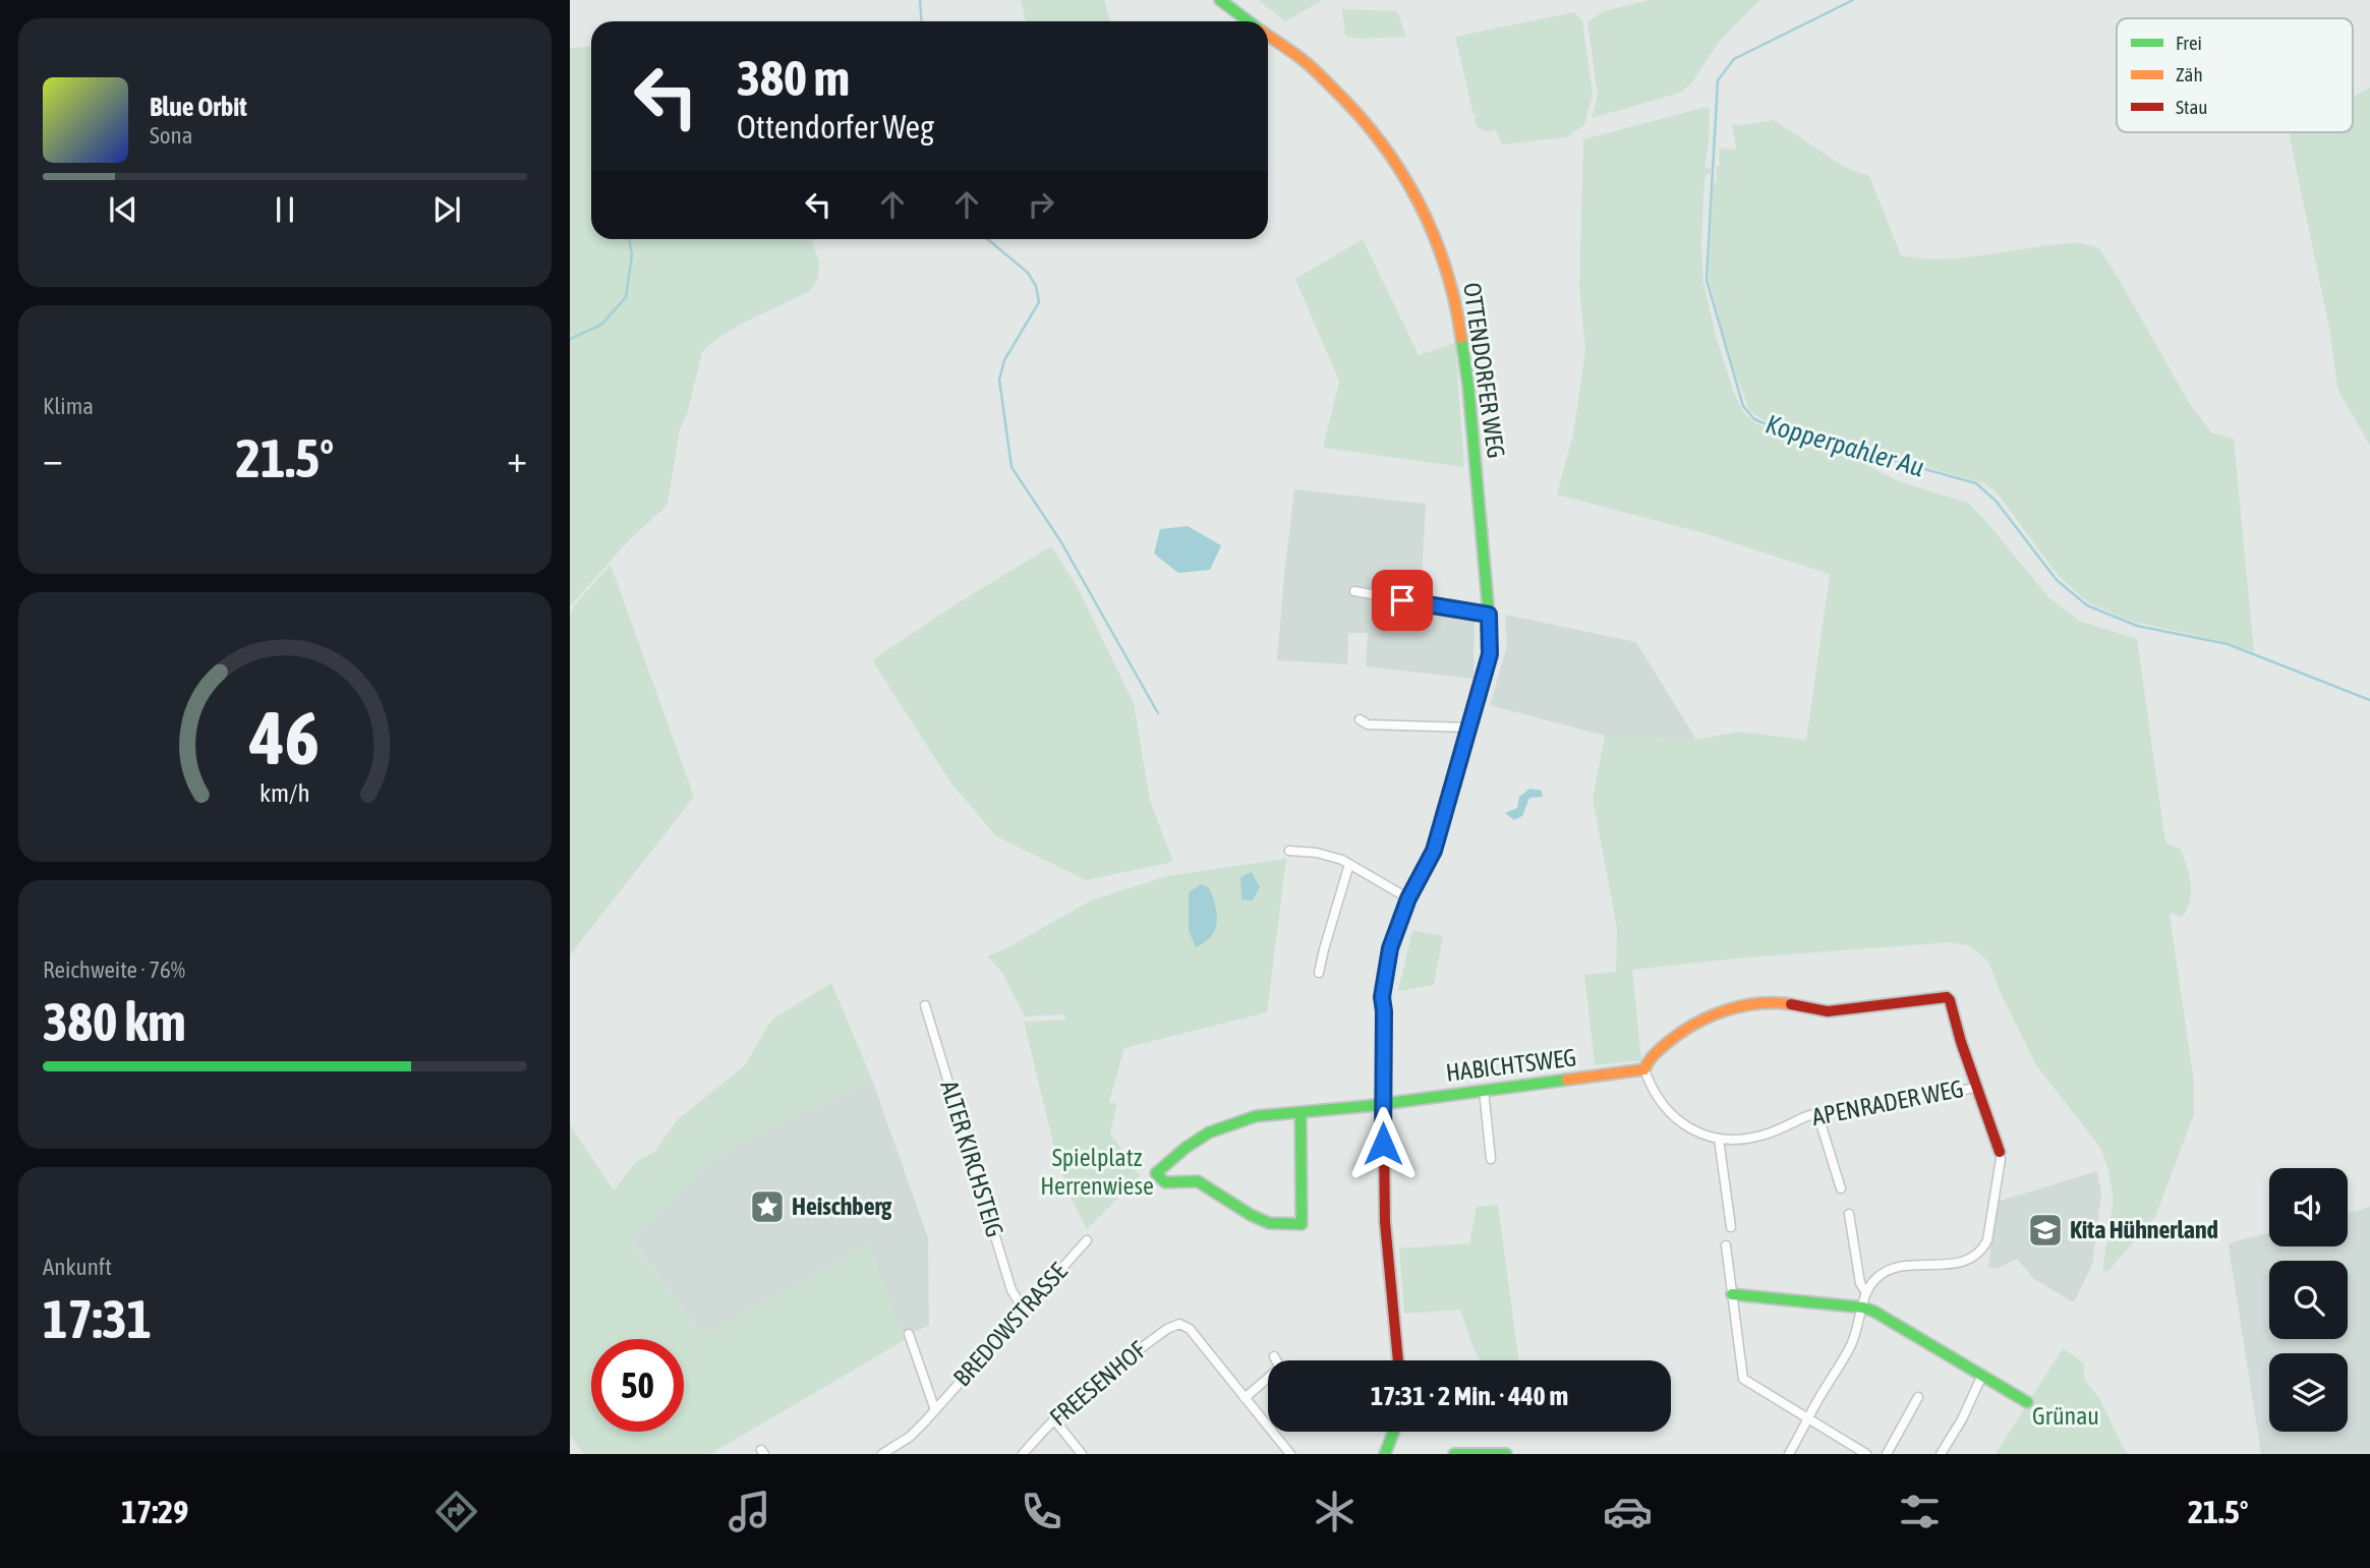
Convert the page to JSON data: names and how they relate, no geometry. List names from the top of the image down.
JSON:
{
  "streets": {
    "street": [
      "OTTENDORFER WEG",
      "HABICHTSWEG",
      "APENRADER WEG",
      "ALTER KIRCHSTEIG",
      "BREDOWSTRASSE",
      "FREESENHOF"
    ]
  },
  "crossings": [
    ["OTTENDORFER WEG", "HABICHTSWEG"],
    ["HABICHTSWEG", "APENRADER WEG"],
    ["ALTER KIRCHSTEIG", "BREDOWSTRASSE"]
  ],
  "water": ["Kopperpahler Au"],
  "parks": ["Spielplatz Herrenwiese", "Grünau"],
  "places": {
    "place": ["Heischberg"],
    "school or university": ["Kita Hühnerland"]
  },
  "legend": ["Frei", "Zäh", "Stau"],
  "page": {
    "turn": ["380 m", "Ottendorfer Weg"],
    "song": ["Blue Orbit", "Sona"],
    "tile": [
      "Klima",
      ["Reichweite · 76%", "380 km"],
      ["Ankunft", "17:31"]
    ],
    "heat": ["−", "21.5°", "+"],
    "limit": "50",
    "trip": "17:31 · 2 Min. · 440 m",
    "tabs": ["17:29", "21.5°"],
    "gauge": ["46", "km/h"]
  }
}
